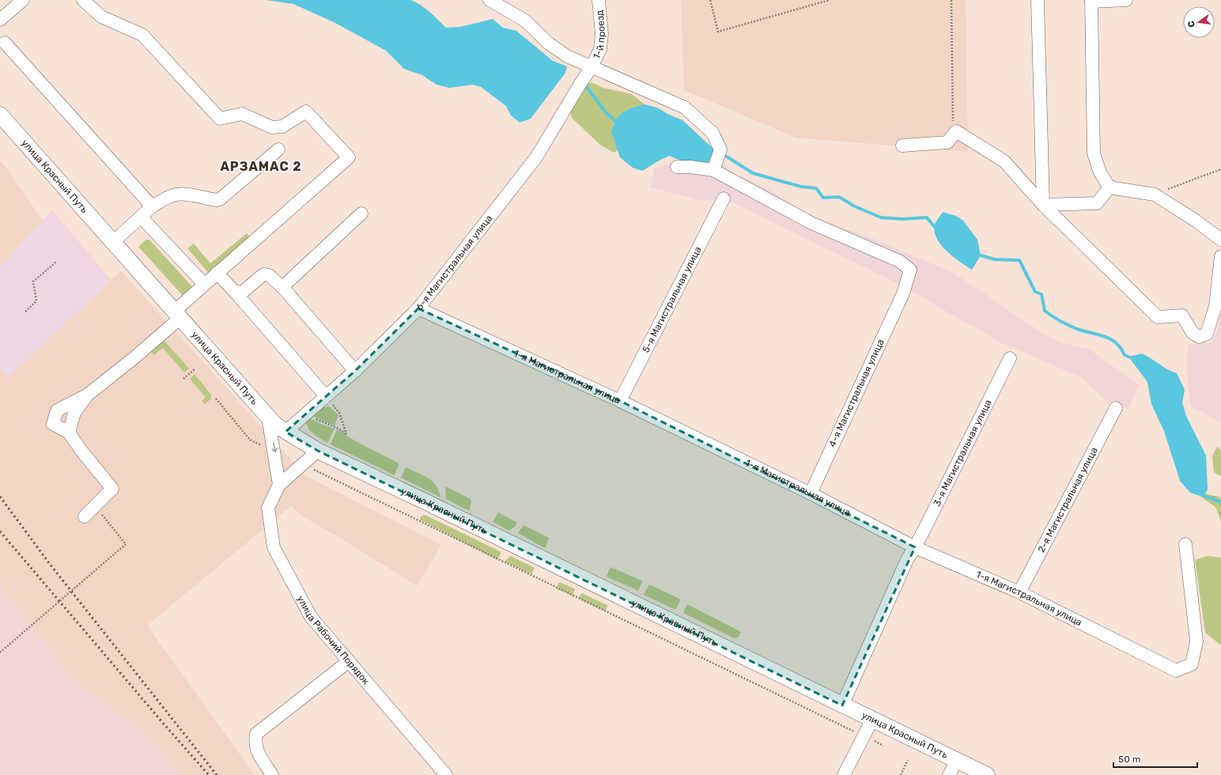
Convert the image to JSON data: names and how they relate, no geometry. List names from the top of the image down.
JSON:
{
  "streets": {
    "main road": ["улица Красный Путь"],
    "street": [
      "1-й проезд",
      "6-я Магистральная улица",
      "5-я Магистральная улица",
      "1-я Магистральная улица",
      "4-я Магистральная улица",
      "3-я Магистральная улица",
      "2-я Магистральная улица",
      "улица Рабочий Порядок"
    ]
  },
  "crossings": [
    ["1-й проезд", "6-я Магистральная улица"],
    ["улица Красный Путь", "6-я Магистральная улица"],
    ["улица Красный Путь", "3-я Магистральная улица"],
    ["улица Красный Путь", "улица Рабочий Порядок"],
    ["6-я Магистральная улица", "1-я Магистральная улица"],
    ["5-я Магистральная улица", "1-я Магистральная улица"],
    ["1-я Магистральная улица", "4-я Магистральная улица"],
    ["1-я Магистральная улица", "3-я Магистральная улица"],
    ["1-я Магистральная улица", "2-я Магистральная улица"]
  ],
  "districts": ["АРЗАМАС 2"],
  "scale_bar": "50 m",
  "north": "left"
}
